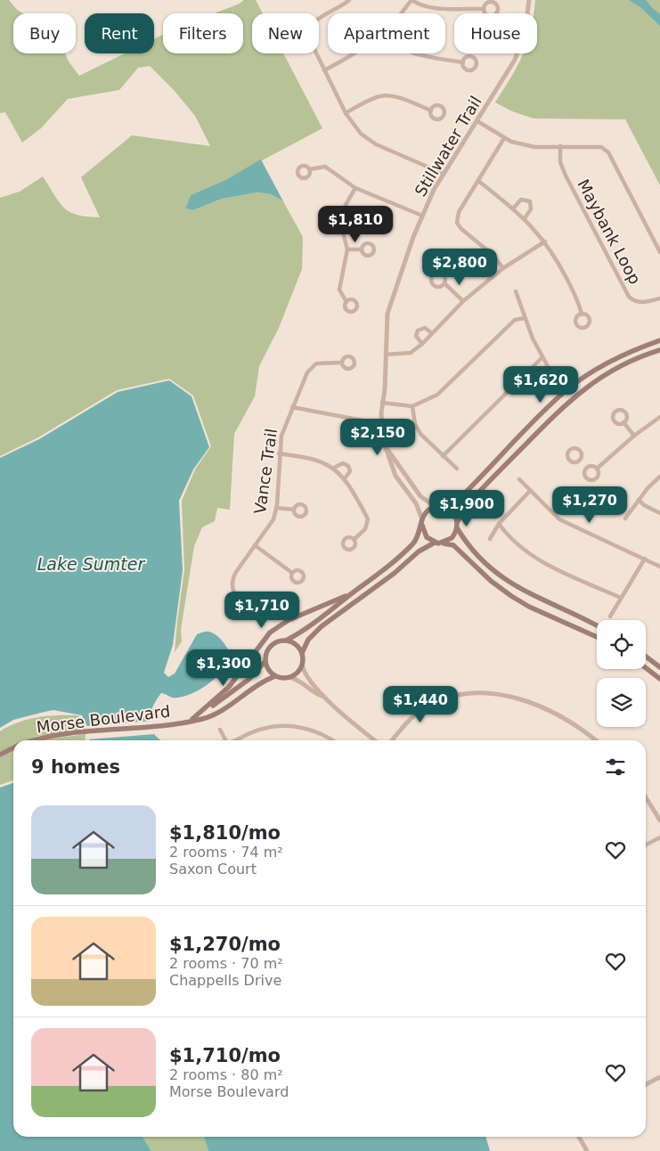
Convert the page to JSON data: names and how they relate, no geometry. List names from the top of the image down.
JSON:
{
  "streets": {
    "main road": ["Morse Boulevard"],
    "street": ["Stillwater Trail", "Maybank Loop", "Vance Trail"]
  },
  "crossings": [
    ["Stillwater Trail", "Morse Boulevard"]
  ],
  "water": ["Lake Sumter"],
  "page": {
    "chip": [
      "Buy",
      "Rent",
      "Filters",
      "New",
      "Apartment",
      "House"
    ],
    "price": [
      "$1,810",
      "$2,800",
      "$1,620",
      "$2,150",
      "$1,270",
      "$1,900",
      "$1,710",
      "$1,300",
      "$1,440"
    ],
    "heading": "9 homes",
    "list": [
      {
        "name": "$1,810/mo",
        "note": "2 rooms · 74 m² · Saxon Court"
      },
      {
        "name": "$1,270/mo",
        "note": "2 rooms · 70 m² · Chappells Drive"
      },
      {
        "name": "$1,710/mo",
        "note": "2 rooms · 80 m² · Morse Boulevard"
      }
    ]
  }
}
